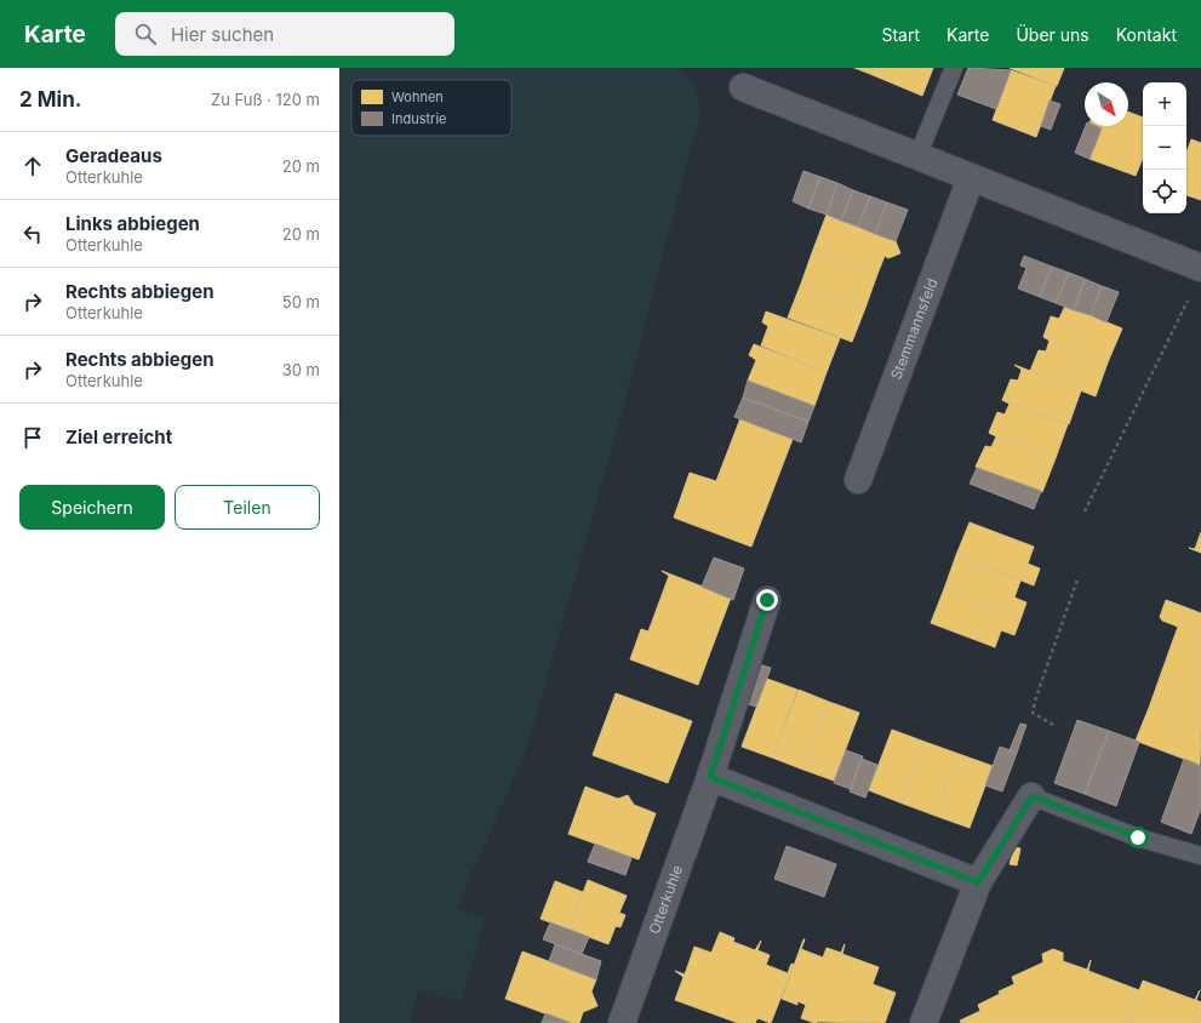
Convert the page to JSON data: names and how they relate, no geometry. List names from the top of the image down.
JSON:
{
  "streets": {
    "street": ["Stemmannsfeld", "Otterkuhle"]
  },
  "legend": ["Wohnen", "Industrie"],
  "north": "bottom right",
  "page": {
    "header": "Karte",
    "search": "Hier suchen",
    "nav": [
      "Start",
      "Karte",
      "Über uns",
      "Kontakt"
    ],
    "heading": ["2 Min.", "Zu Fuß · 120 m"],
    "map_buttons": ["+", "−"],
    "list": [
      ["Geradeaus", "Otterkuhle", "20 m"],
      ["Links abbiegen", "Otterkuhle", "20 m"],
      ["Rechts abbiegen", "Otterkuhle", "50 m"],
      ["Rechts abbiegen", "Otterkuhle", "30 m"],
      "Ziel erreicht"
    ],
    "buttons": ["Speichern", "Teilen"]
  }
}
